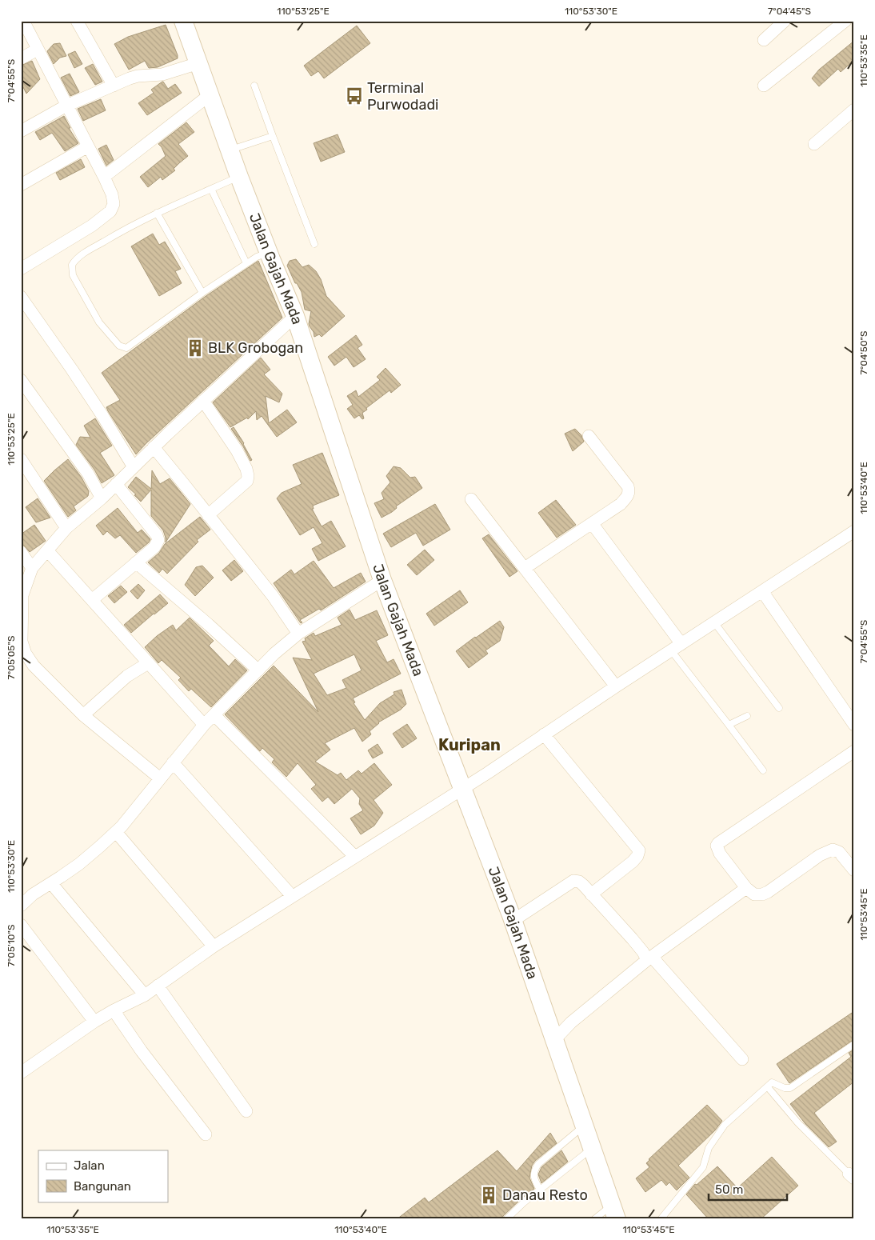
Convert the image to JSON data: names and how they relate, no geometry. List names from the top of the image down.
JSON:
{
  "streets": {
    "main road": ["Jalan Gajah Mada"]
  },
  "districts": ["Kuripan"],
  "places": {
    "bus stop": ["Terminal Purwodadi"],
    "building": ["BLK Grobogan", "Danau Resto"]
  },
  "legend": ["Jalan", "Bangunan"],
  "scale_bar": "50 m",
  "coordinates": [
    "110°53'25\"E",
    "110°53'30\"E",
    "7°04'45\"S",
    "110°53'35\"E",
    "7°04'55\"S",
    "7°04'50\"S",
    "110°53'40\"E",
    "7°05'05\"S",
    "110°53'45\"E",
    "7°05'10\"S"
  ]
}
